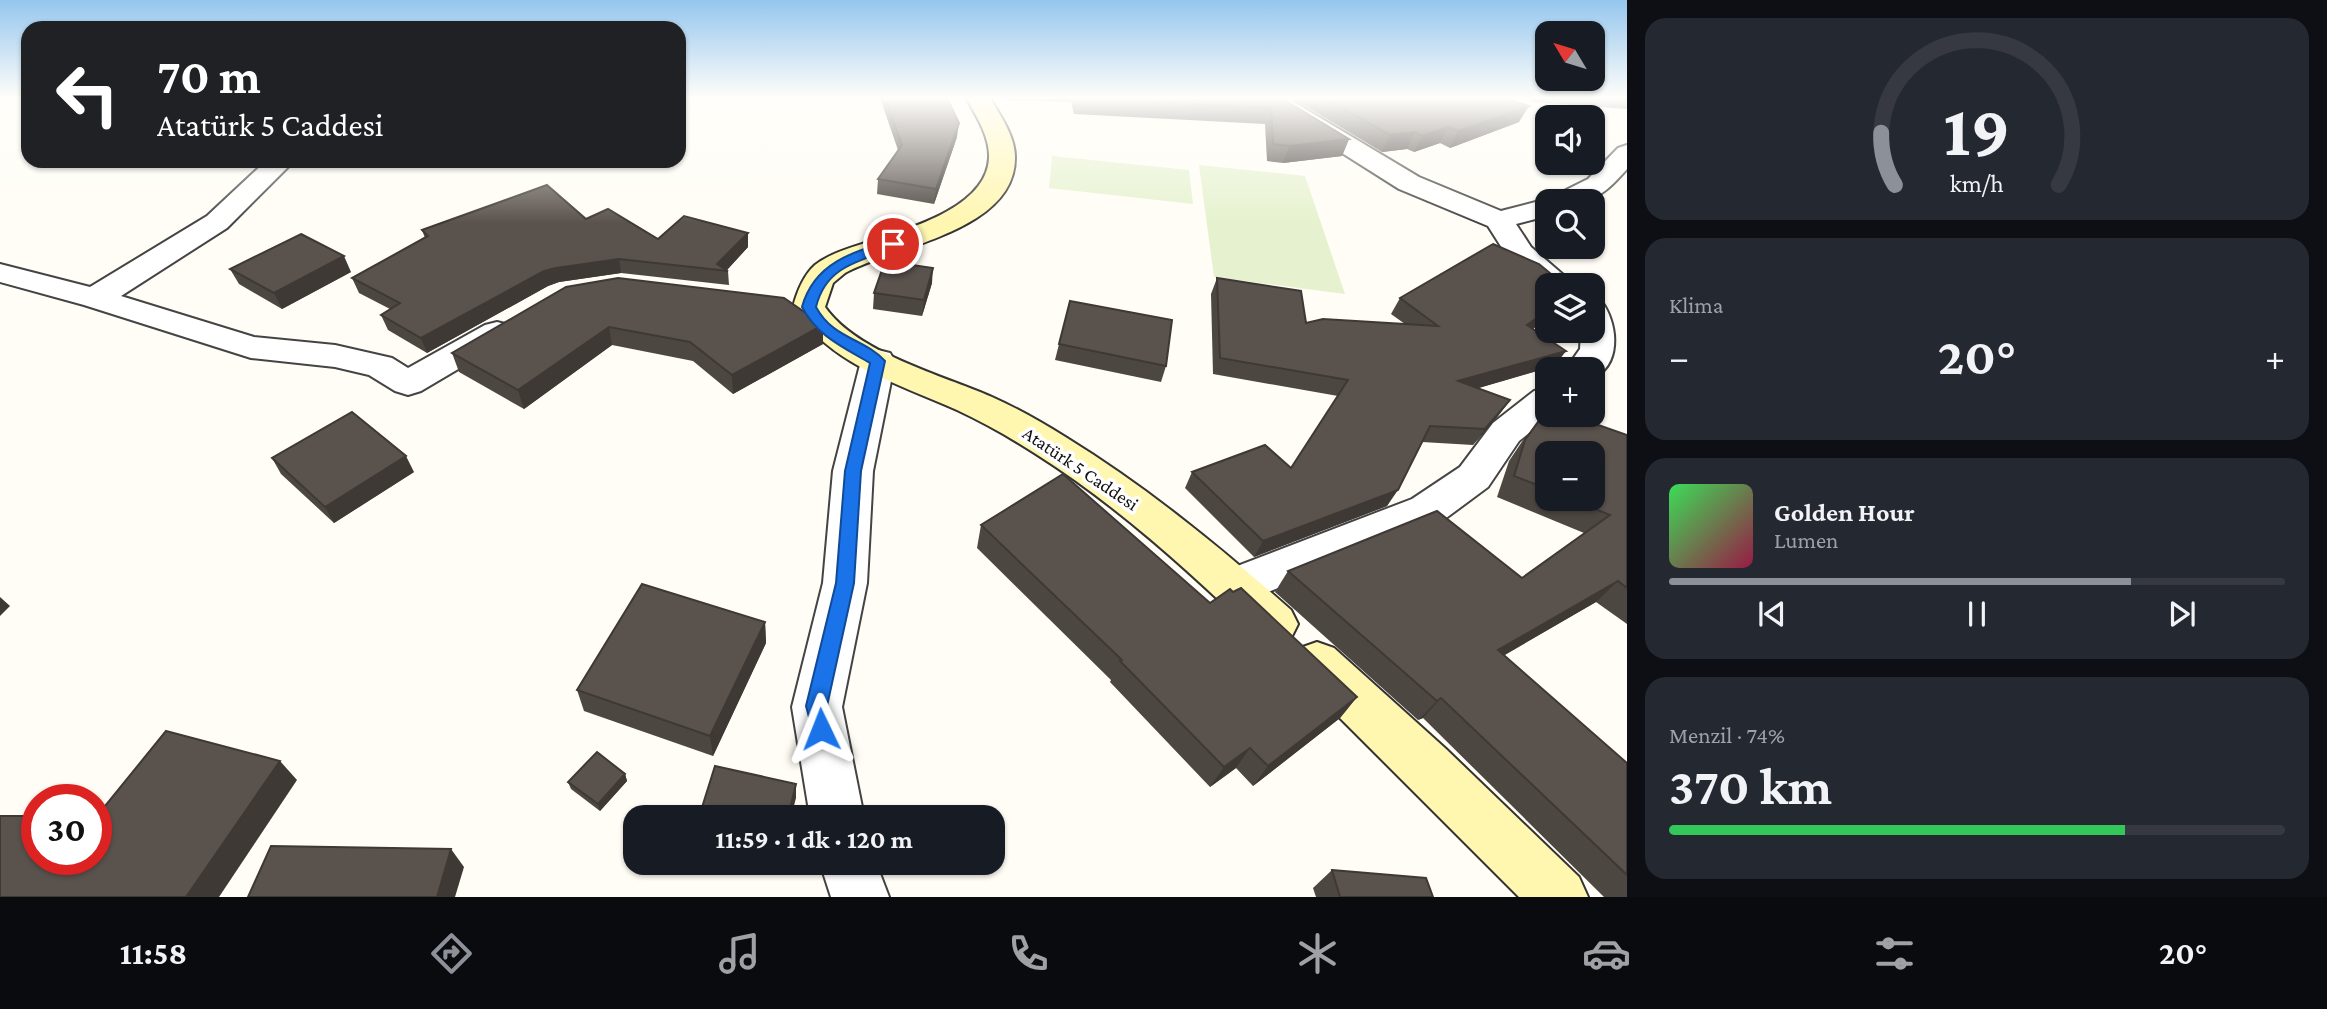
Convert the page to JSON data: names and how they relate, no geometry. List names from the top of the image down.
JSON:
{
  "streets": {
    "main road": ["Atatürk 5 Caddesi"]
  },
  "north": "top left",
  "page": {
    "map_buttons": ["+", "−"],
    "turn": ["70 m", "Atatürk 5 Caddesi"],
    "tile": [
      "Klima",
      ["Menzil · 74%", "370 km"]
    ],
    "heat": ["−", "20°", "+"],
    "song": ["Golden Hour", "Lumen"],
    "limit": "30",
    "trip": "11:59 · 1 dk · 120 m",
    "tabs": ["11:58", "20°"],
    "gauge": ["19", "km/h"]
  }
}
